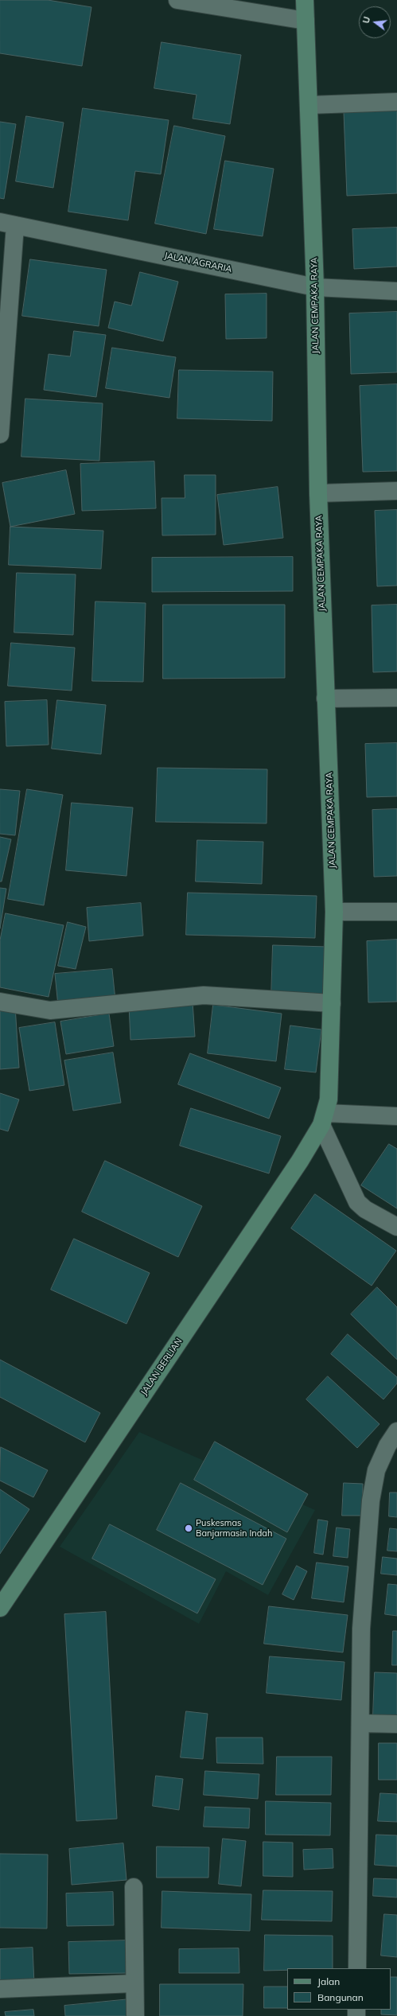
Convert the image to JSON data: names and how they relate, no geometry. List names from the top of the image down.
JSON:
{
  "streets": {
    "street": ["JALAN AGRARIA", "JALAN CEMPAKA RAYA", "JALAN BERLIAN"]
  },
  "crossings": [
    ["JALAN AGRARIA", "JALAN CEMPAKA RAYA"],
    ["JALAN CEMPAKA RAYA", "JALAN BERLIAN"]
  ],
  "places": ["Puskesmas Banjarmasin Indah"],
  "legend": ["Jalan", "Bangunan"],
  "north": "left"
}
